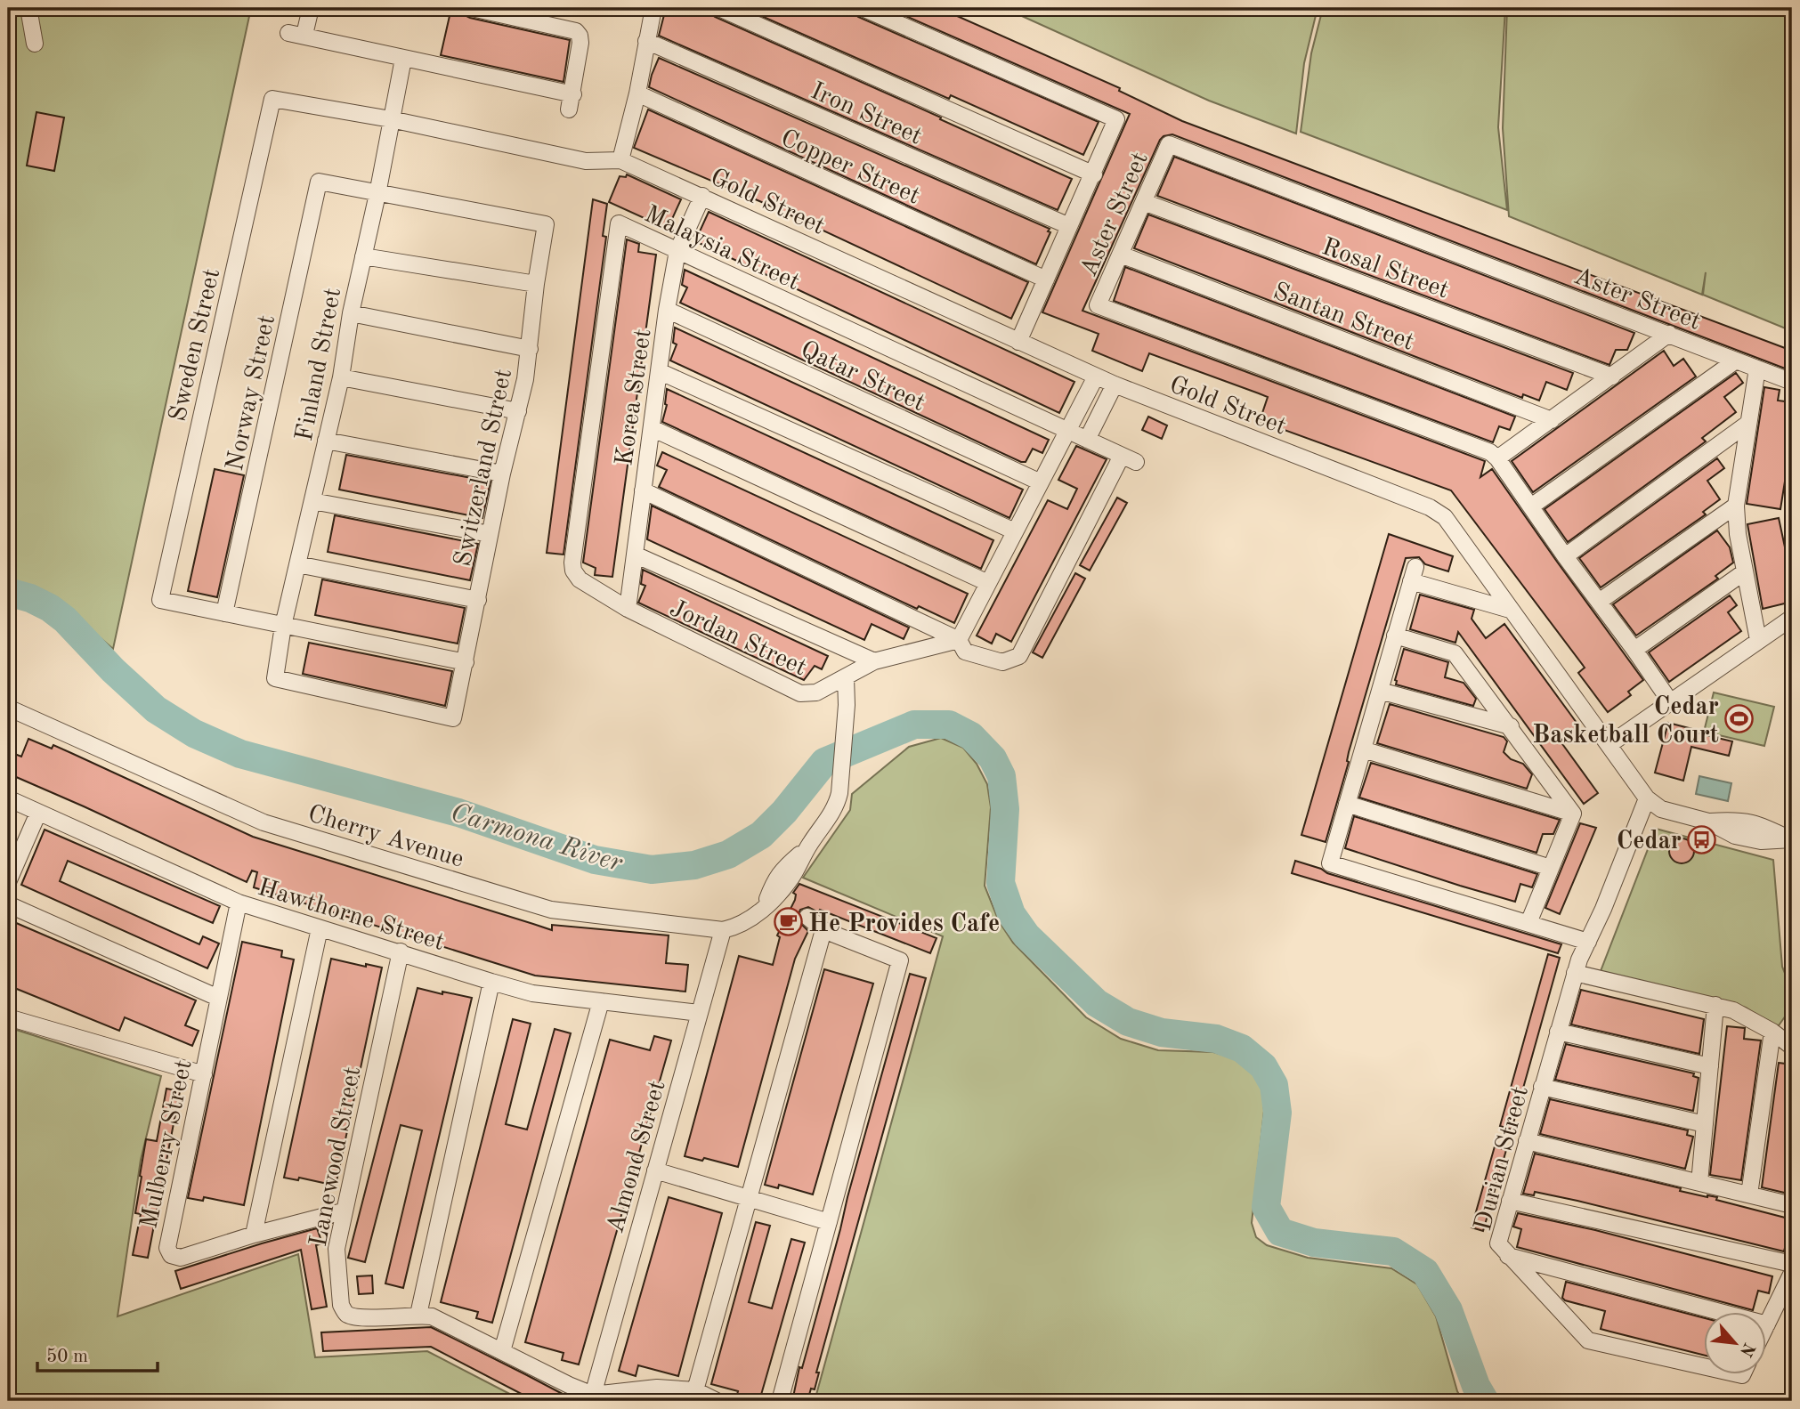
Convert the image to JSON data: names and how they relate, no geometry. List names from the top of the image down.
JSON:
{
  "streets": {
    "street": [
      "Iron Street",
      "Copper Street",
      "Gold Street",
      "Aster Street",
      "Malaysia Street",
      "Rosal Street",
      "Santan Street",
      "Sweden Street",
      "Finland Street",
      "Qatar Street",
      "Norway Street",
      "Korea Street",
      "Switzerland Street",
      "Jordan Street",
      "Cherry Avenue",
      "Hawthorne Street",
      "Mulberry Street",
      "Lanewood Street",
      "Almond Street",
      "Durian Street"
    ]
  },
  "crossings": [
    ["Gold Street", "Korea Street"],
    ["Gold Street", "Durian Street"],
    ["Aster Street", "Rosal Street"],
    ["Aster Street", "Santan Street"],
    ["Malaysia Street", "Korea Street"],
    ["Malaysia Street", "Jordan Street"],
    ["Sweden Street", "Finland Street"],
    ["Sweden Street", "Norway Street"],
    ["Finland Street", "Norway Street"],
    ["Finland Street", "Switzerland Street"],
    ["Qatar Street", "Korea Street"],
    ["Norway Street", "Switzerland Street"],
    ["Korea Street", "Jordan Street"],
    ["Cherry Avenue", "Almond Street"],
    ["Hawthorne Street", "Mulberry Street"],
    ["Hawthorne Street", "Lanewood Street"],
    ["Hawthorne Street", "Almond Street"],
    ["Mulberry Street", "Lanewood Street"],
    ["Lanewood Street", "Almond Street"]
  ],
  "water": ["Carmona River"],
  "places": {
    "sports": ["Cedar Basketball Court"],
    "bus stop": ["Cedar"],
    "cafe": ["He Provides Cafe"]
  },
  "scale_bar": "50 m",
  "north": "bottom right"
}
